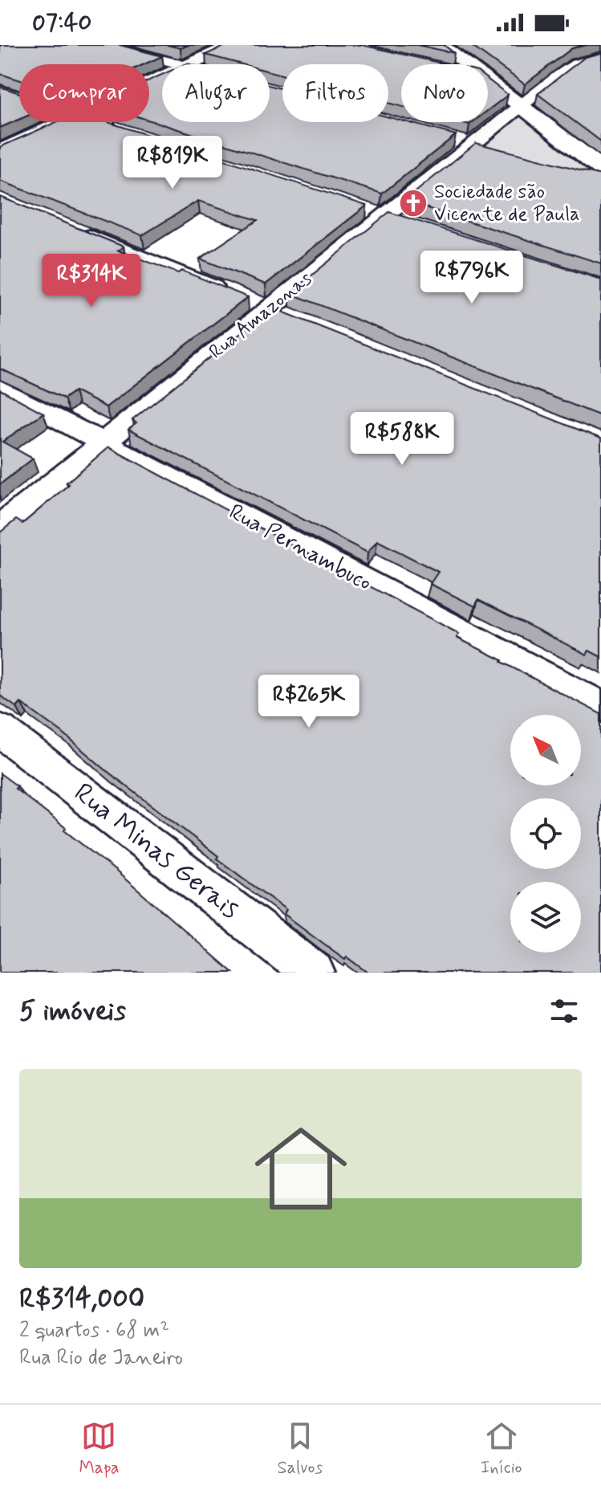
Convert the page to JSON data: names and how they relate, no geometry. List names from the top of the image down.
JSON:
{
  "streets": {
    "street": ["Rua Amazonas", "Rua Pernambuco", "Rua Minas Gerais"]
  },
  "crossings": [
    ["Rua Amazonas", "Rua Pernambuco"]
  ],
  "places": {
    "church": ["Sociedade são Vicente de Paula"]
  },
  "north": "top left",
  "page": {
    "status": "07:40",
    "chip": [
      "Comprar",
      "Alugar",
      "Filtros",
      "Novo"
    ],
    "price": [
      "R$819K",
      "R$796K",
      "R$314K",
      "R$588K",
      "R$265K"
    ],
    "heading": "5 imóveis",
    "list": [
      {
        "name": "R$314,000",
        "note": "2 quartos · 68 m² · Rua Rio de Janeiro"
      }
    ],
    "tabs": ["Mapa", "Salvos", "Início"]
  }
}
